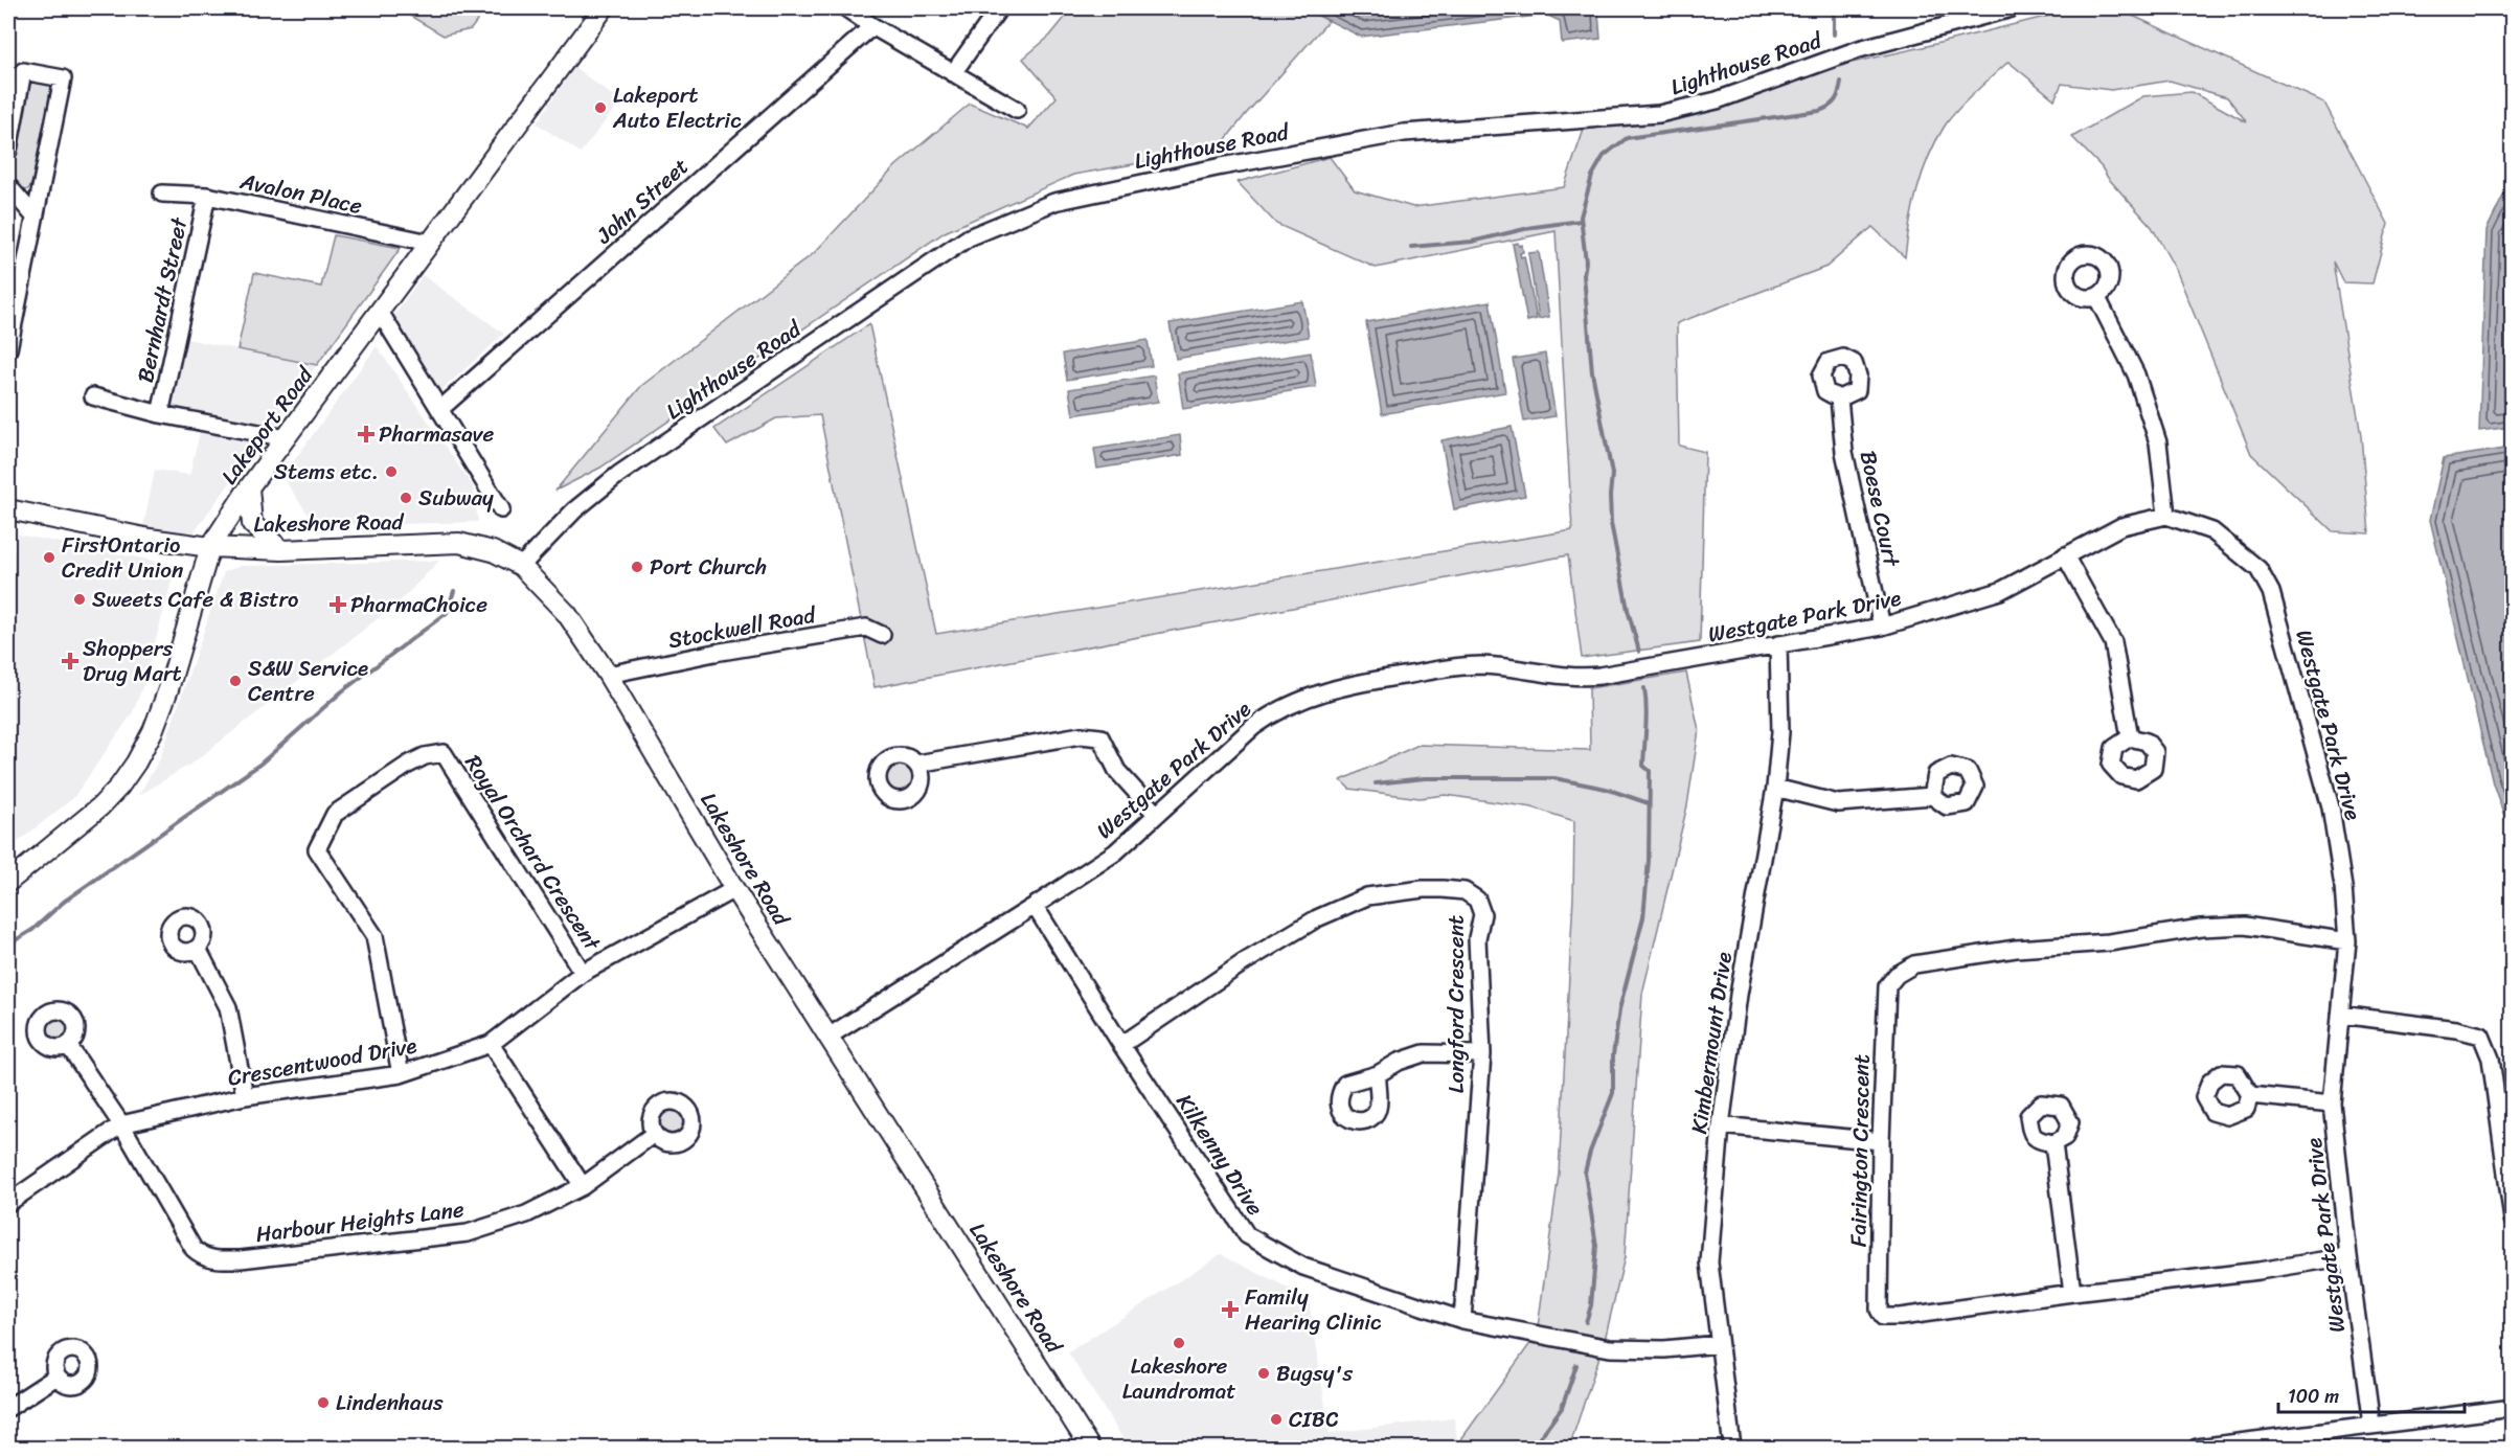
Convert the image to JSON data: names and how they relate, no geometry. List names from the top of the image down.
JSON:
{
  "streets": {
    "main road": ["Lakeport Road", "Lakeshore Road"],
    "street": [
      "Lighthouse Road",
      "Avalon Place",
      "John Street",
      "Bernhardt Street",
      "Boese Court",
      "Westgate Park Drive",
      "Stockwell Road",
      "Royal Orchard Crescent",
      "Longford Crescent",
      "Kimbermount Drive",
      "Crescentwood Drive",
      "Fairington Crescent",
      "Kilkenny Drive",
      "Harbour Heights Lane"
    ]
  },
  "crossings": [
    ["Lighthouse Road", "Lakeshore Road"],
    ["Avalon Place", "Bernhardt Street"],
    ["Avalon Place", "Lakeport Road"],
    ["Lakeport Road", "Lakeshore Road"],
    ["Boese Court", "Westgate Park Drive"],
    ["Lakeshore Road", "Westgate Park Drive"],
    ["Lakeshore Road", "Stockwell Road"],
    ["Lakeshore Road", "Crescentwood Drive"],
    ["Westgate Park Drive", "Kimbermount Drive"],
    ["Westgate Park Drive", "Fairington Crescent"],
    ["Westgate Park Drive", "Kilkenny Drive"],
    ["Royal Orchard Crescent", "Crescentwood Drive"],
    ["Longford Crescent", "Kilkenny Drive"],
    ["Kimbermount Drive", "Kilkenny Drive"],
    ["Crescentwood Drive", "Harbour Heights Lane"]
  ],
  "places": {
    "other": [
      "Lakeport Auto Electric",
      "Stems etc.",
      "Subway",
      "FirstOntario Credit Union",
      "Port Church",
      "Sweets Cafe & Bistro",
      "S&W Service Centre",
      "Lakeshore Laundromat",
      "Bugsy's",
      "Lindenhaus",
      "CIBC"
    ],
    "health": [
      "Pharmasave",
      "PharmaChoice",
      "Shoppers Drug Mart",
      "Family Hearing Clinic"
    ]
  },
  "scale_bar": "100 m"
}
